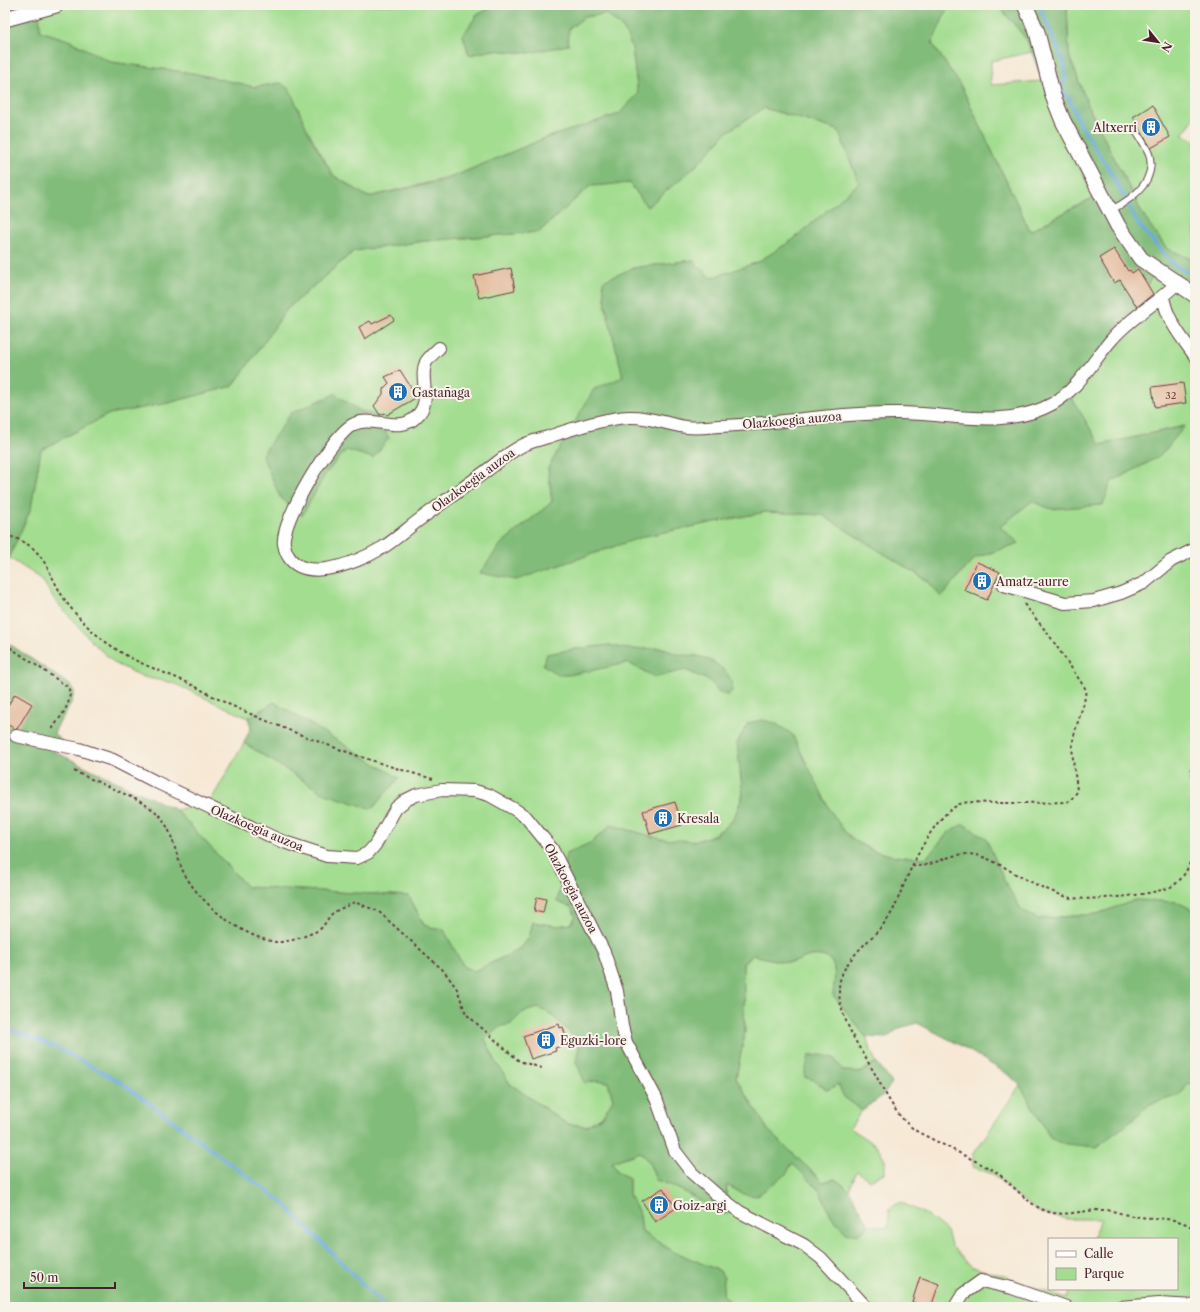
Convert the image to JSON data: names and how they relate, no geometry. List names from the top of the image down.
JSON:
{
  "streets": {
    "street": ["Olazkoegia auzoa"]
  },
  "places": {
    "building": [
      "Altxerri",
      "Gastañaga",
      "Amatz-aurre",
      "Kresala",
      "Eguzki-lore",
      "Goiz-argi"
    ]
  },
  "house_numbers": ["32"],
  "legend": ["Calle", "Parque"],
  "scale_bar": "50 m",
  "north": "bottom right"
}
